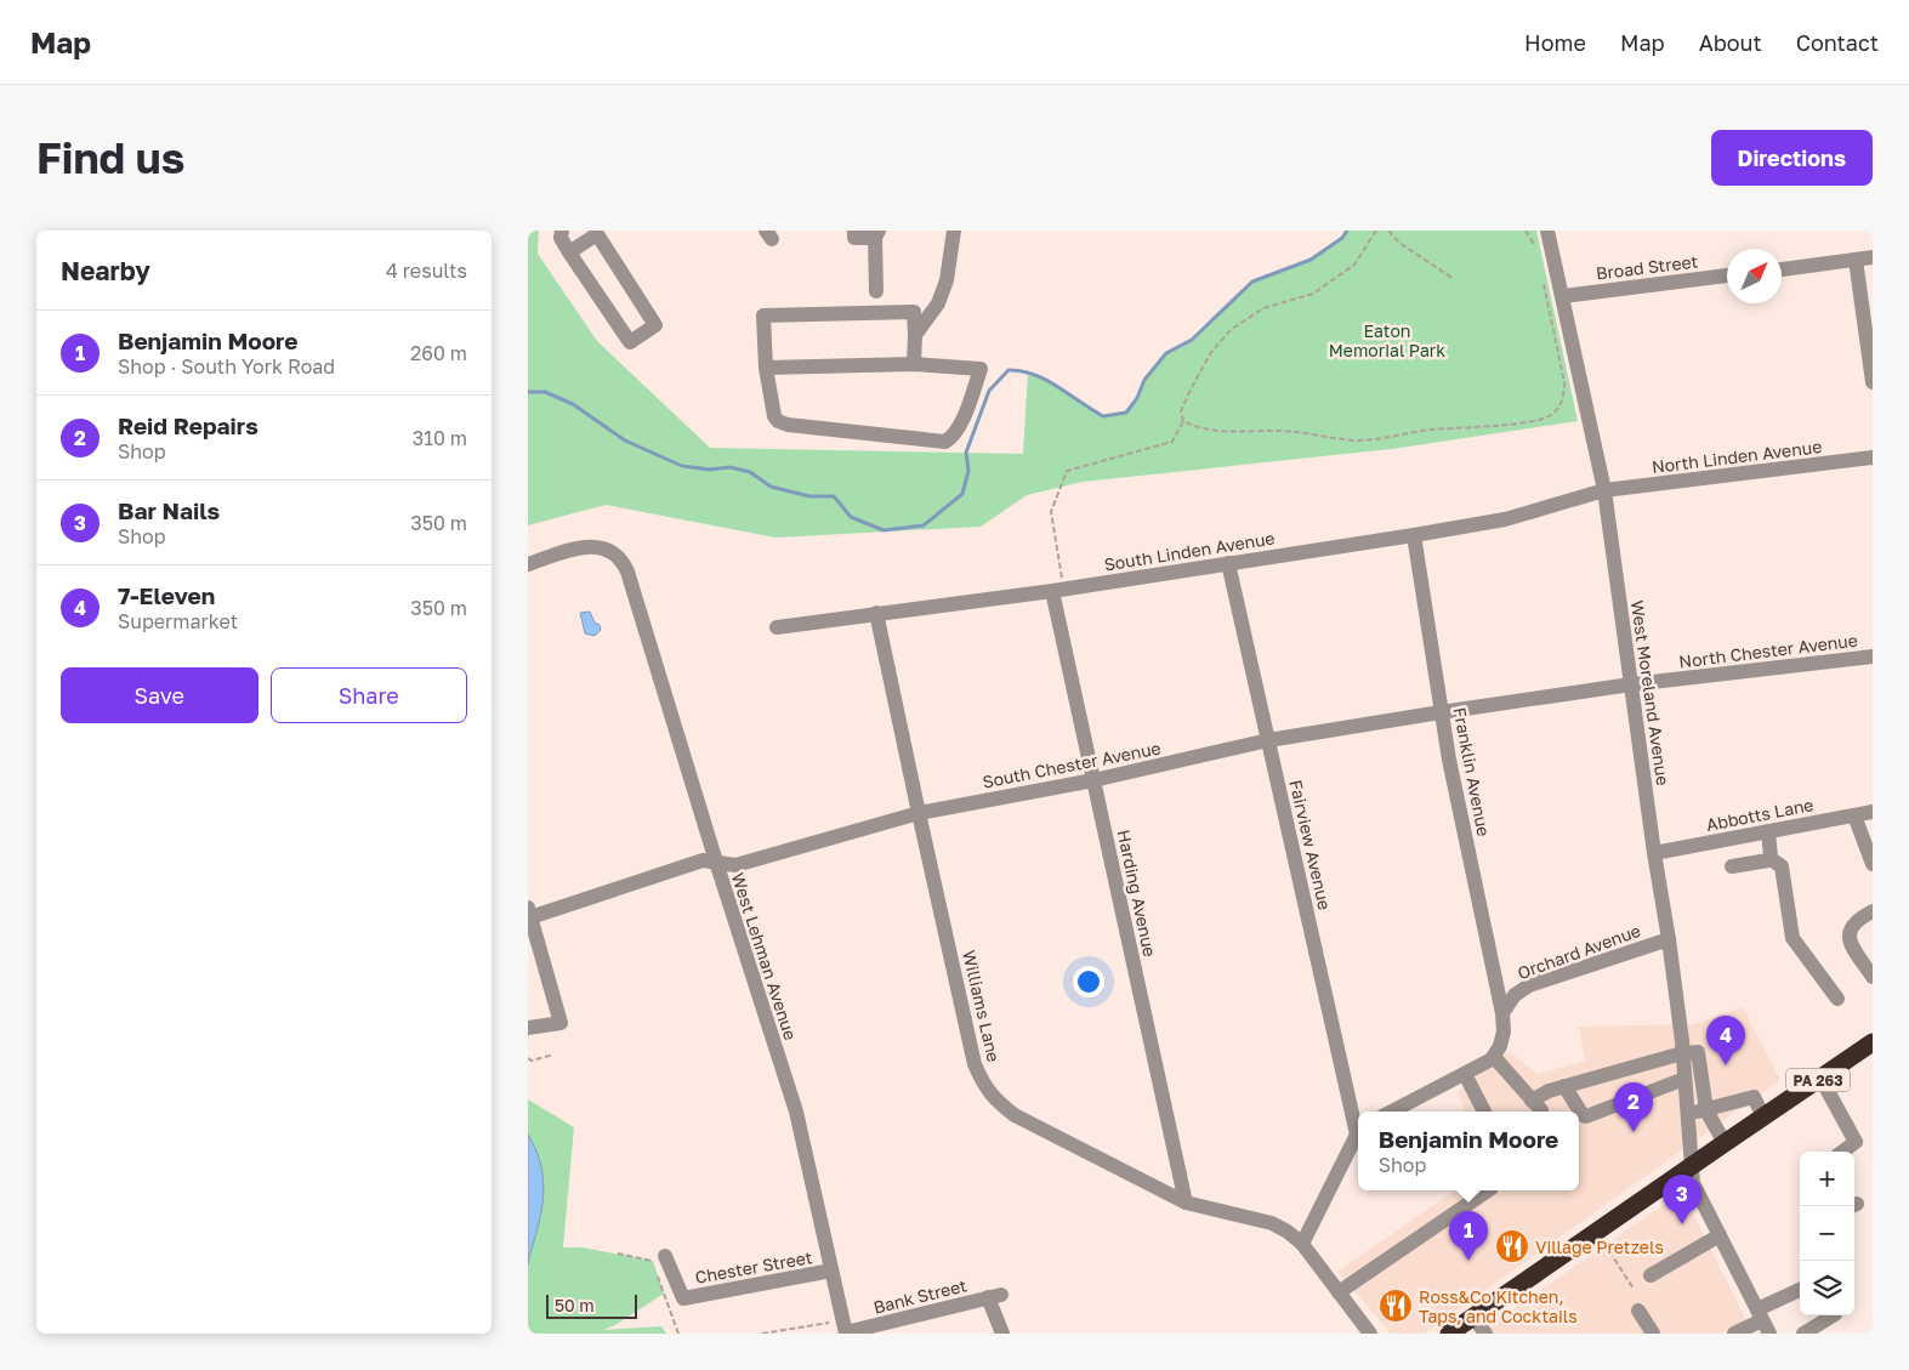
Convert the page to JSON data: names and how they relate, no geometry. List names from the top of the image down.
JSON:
{
  "streets": {
    "highway": ["PA 263"],
    "street": [
      "Broad Street",
      "North Linden Avenue",
      "South Linden Avenue",
      "North Chester Avenue",
      "West Moreland Avenue",
      "South Chester Avenue",
      "Franklin Avenue",
      "Abbotts Lane",
      "Fairview Avenue",
      "Harding Avenue",
      "Orchard Avenue",
      "West Lehman Avenue",
      "Williams Lane",
      "Chester Street",
      "Bank Street"
    ]
  },
  "crossings": [
    ["Broad Street", "West Moreland Avenue"],
    ["North Linden Avenue", "South Linden Avenue"],
    ["North Linden Avenue", "West Moreland Avenue"],
    ["South Linden Avenue", "West Moreland Avenue"],
    ["South Linden Avenue", "Franklin Avenue"],
    ["South Linden Avenue", "Fairview Avenue"],
    ["South Linden Avenue", "Harding Avenue"],
    ["South Linden Avenue", "Williams Lane"],
    ["North Chester Avenue", "West Moreland Avenue"],
    ["North Chester Avenue", "South Chester Avenue"],
    ["West Moreland Avenue", "South Chester Avenue"],
    ["West Moreland Avenue", "Abbotts Lane"],
    ["West Moreland Avenue", "Orchard Avenue"],
    ["West Moreland Avenue", "PA 263"],
    ["South Chester Avenue", "Franklin Avenue"],
    ["South Chester Avenue", "Fairview Avenue"],
    ["South Chester Avenue", "Harding Avenue"],
    ["South Chester Avenue", "West Lehman Avenue"],
    ["South Chester Avenue", "Williams Lane"],
    ["Franklin Avenue", "Orchard Avenue"],
    ["Harding Avenue", "Williams Lane"],
    ["West Lehman Avenue", "Chester Street"],
    ["West Lehman Avenue", "Bank Street"]
  ],
  "parks": ["Eaton Memorial Park"],
  "places": {
    "restaurant": ["Village Pretzels", "Ross&Co Kitchen, Taps, and Cocktails"]
  },
  "scale_bar": "50 m",
  "north": "top right",
  "page": {
    "header": "Map",
    "nav": [
      "Home",
      "Map",
      "About",
      "Contact"
    ],
    "buttons": [
      "Directions",
      ["Save", "Share"]
    ],
    "title": "Find us",
    "heading": ["Nearby", "4 results"],
    "list": [
      {
        "mark": "1",
        "name": "Benjamin Moore",
        "note": "Shop · South York Road",
        "value": "260 m"
      },
      {
        "mark": "2",
        "name": "Reid Repairs",
        "note": "Shop",
        "value": "310 m"
      },
      {
        "mark": "3",
        "name": "Bar Nails",
        "note": "Shop",
        "value": "350 m"
      },
      {
        "mark": "4",
        "name": "7-Eleven",
        "note": "Supermarket",
        "value": "350 m"
      }
    ],
    "pins": [
      "4",
      "2",
      "3",
      "1"
    ],
    "popup": ["Benjamin Moore", "Shop"],
    "map_buttons": ["+", "−"],
    "scale": "50 m"
  }
}
